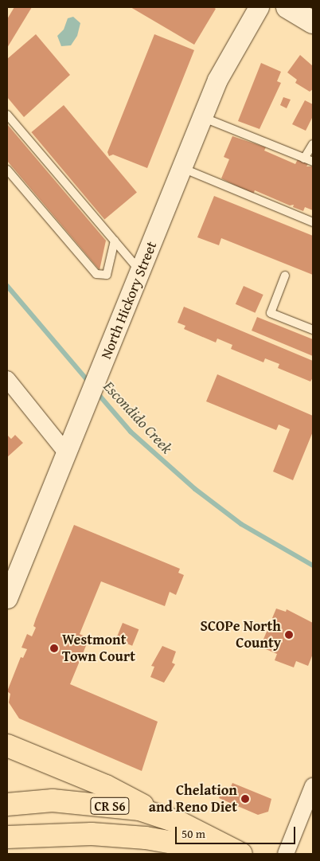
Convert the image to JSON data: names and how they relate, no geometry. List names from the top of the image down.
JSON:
{
  "streets": {
    "main road": ["CR S6"],
    "street": ["North Hickory Street"]
  },
  "water": ["Escondido Creek"],
  "places": ["SCOPe North County", "Westmont Town Court", "Chelation and Reno Diet"],
  "scale_bar": "50 m"
}
